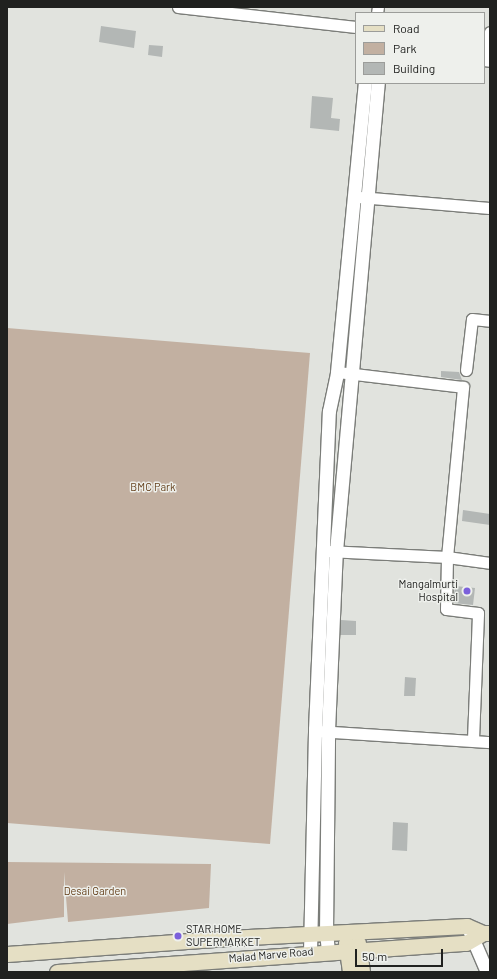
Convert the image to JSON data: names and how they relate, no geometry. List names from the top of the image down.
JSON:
{
  "streets": {
    "main road": ["Malad Marve Road"]
  },
  "parks": ["BMC Park", "Desai Garden"],
  "places": ["Mangalmurti Hospital", "STAR HOME SUPERMARKET"],
  "legend": ["Road", "Park", "Building"],
  "scale_bar": "50 m"
}
